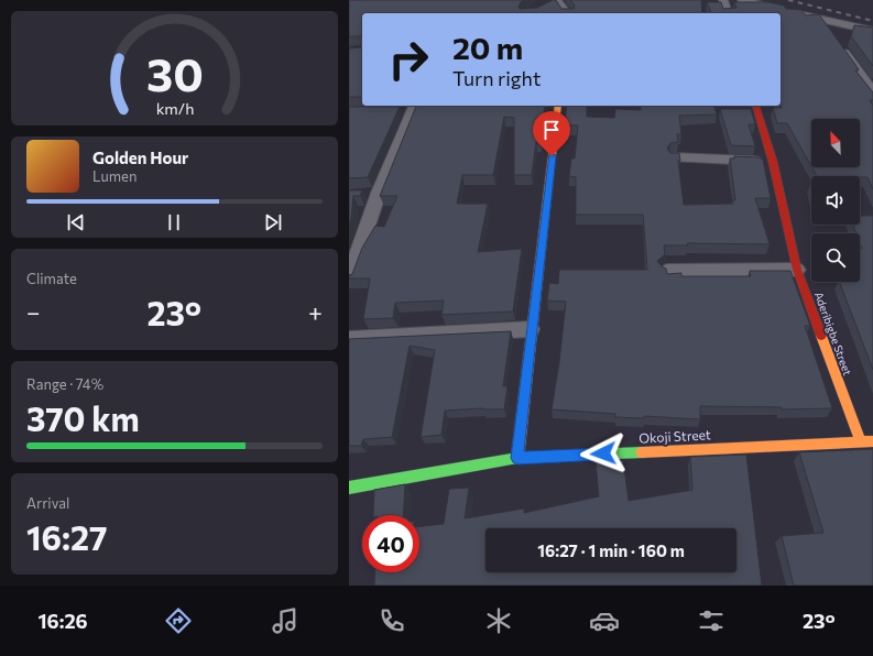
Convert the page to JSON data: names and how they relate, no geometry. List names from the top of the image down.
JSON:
{
  "streets": {
    "street": ["Aderibigbe Street", "Okoji Street"]
  },
  "crossings": [
    ["Aderibigbe Street", "Okoji Street"]
  ],
  "north": "top left",
  "page": {
    "turn": ["20 m", "Turn right"],
    "song": ["Golden Hour", "Lumen"],
    "tile": [
      "Climate",
      ["Range · 74%", "370 km"],
      ["Arrival", "16:27"]
    ],
    "heat": ["−", "23°", "+"],
    "limit": "40",
    "trip": "16:27 · 1 min · 160 m",
    "tabs": ["16:26", "23°"],
    "gauge": ["30", "km/h"]
  }
}
